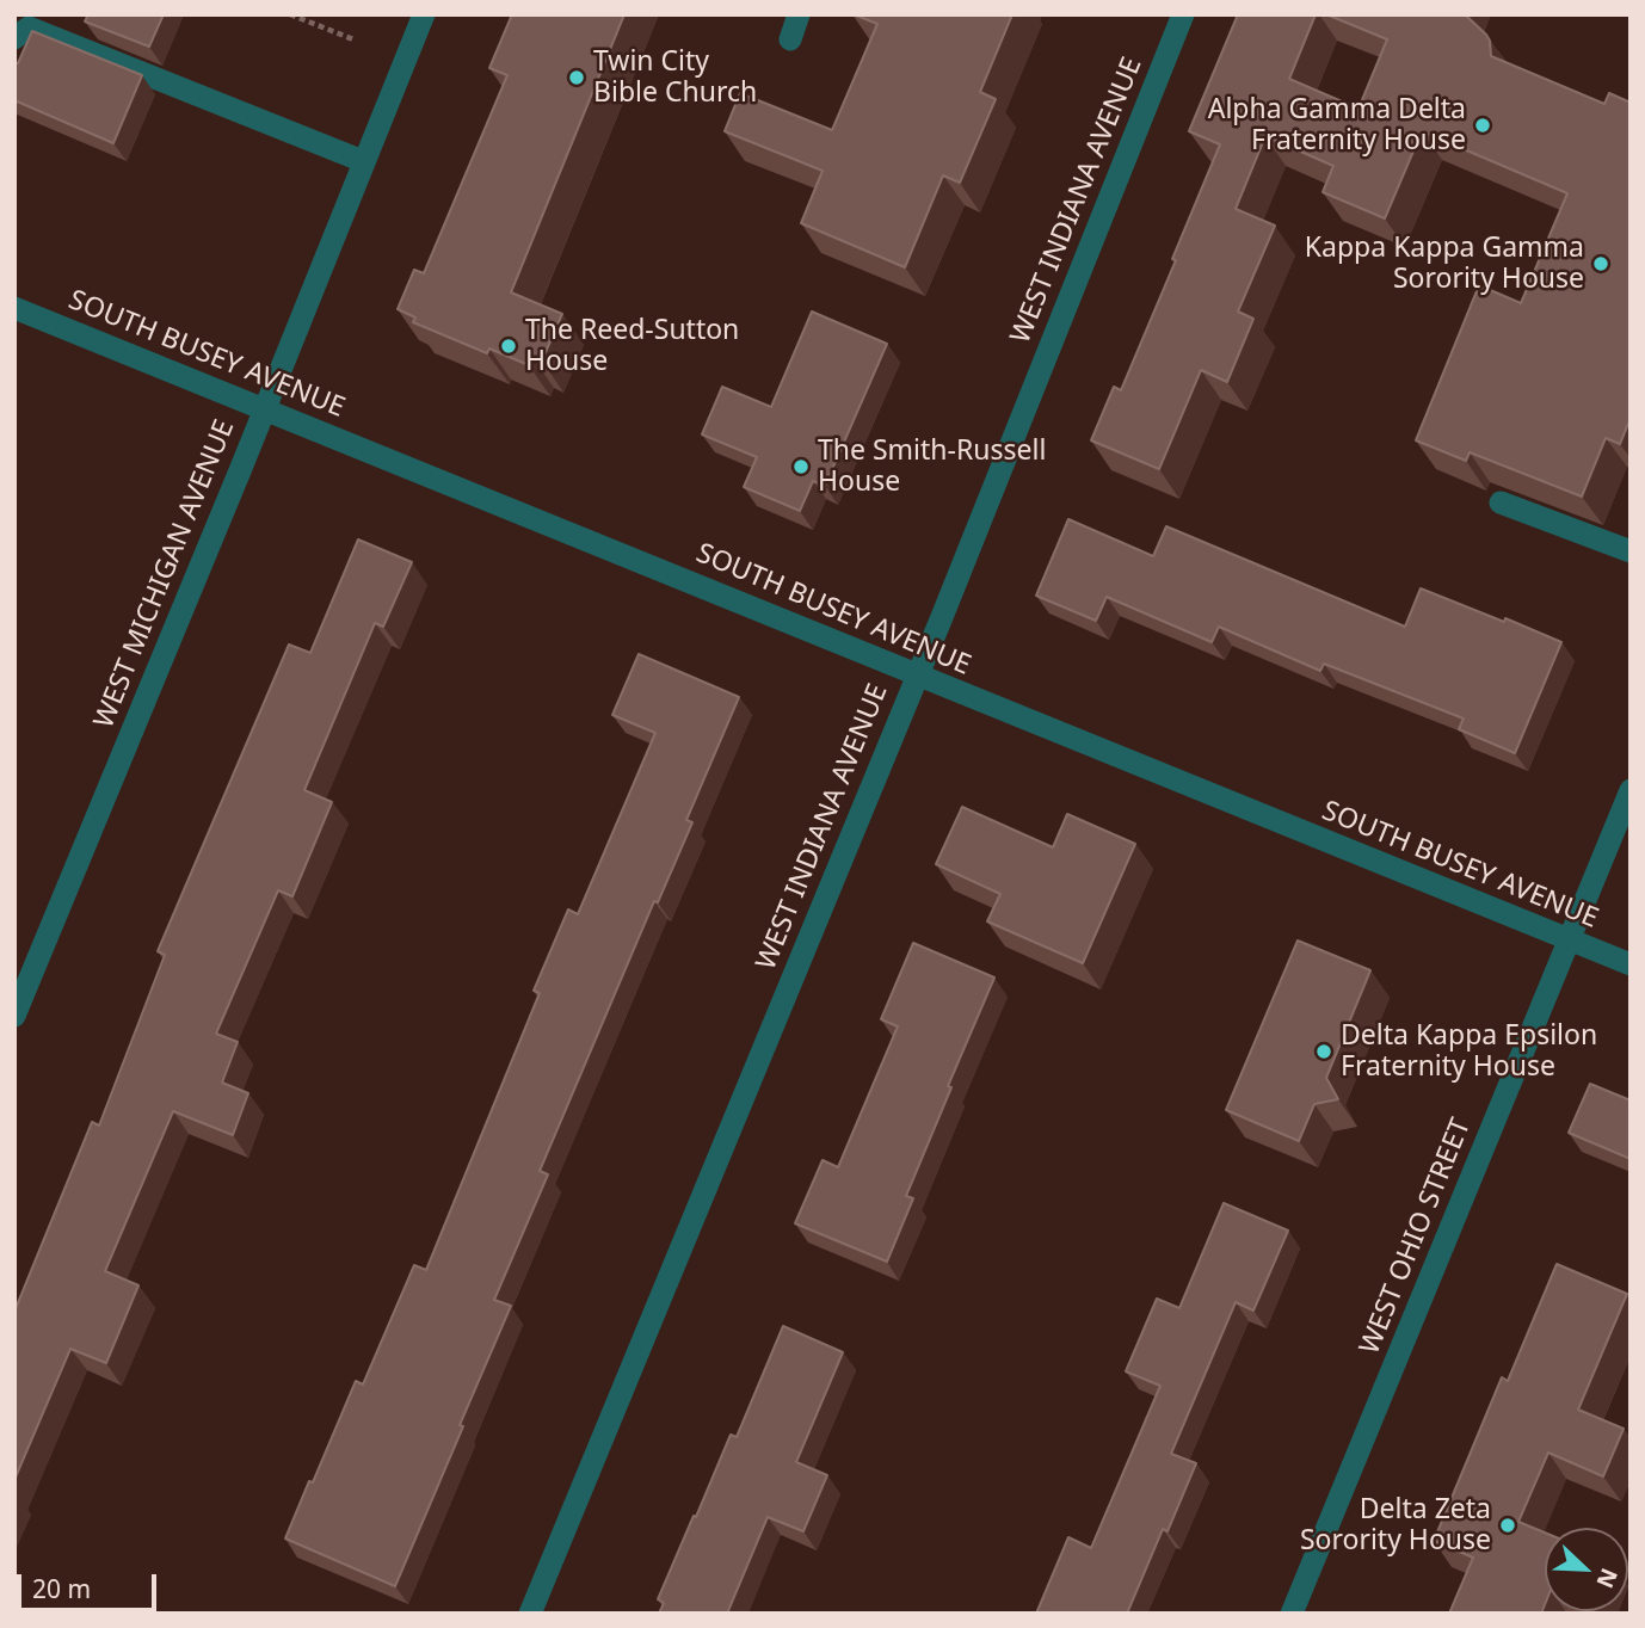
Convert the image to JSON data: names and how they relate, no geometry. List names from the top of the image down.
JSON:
{
  "streets": {
    "street": [
      "WEST INDIANA AVENUE",
      "SOUTH BUSEY AVENUE",
      "WEST MICHIGAN AVENUE",
      "WEST OHIO STREET"
    ]
  },
  "crossings": [
    ["WEST INDIANA AVENUE", "SOUTH BUSEY AVENUE"],
    ["SOUTH BUSEY AVENUE", "WEST MICHIGAN AVENUE"],
    ["SOUTH BUSEY AVENUE", "WEST OHIO STREET"]
  ],
  "places": [
    "Twin City Bible Church",
    "Alpha Gamma Delta Fraternity House",
    "Kappa Kappa Gamma Sorority House",
    "The Reed-Sutton House",
    "The Smith-Russell House",
    "Delta Kappa Epsilon Fraternity House",
    "Delta Zeta Sorority House"
  ],
  "scale_bar": "20 m",
  "north": "bottom right"
}
